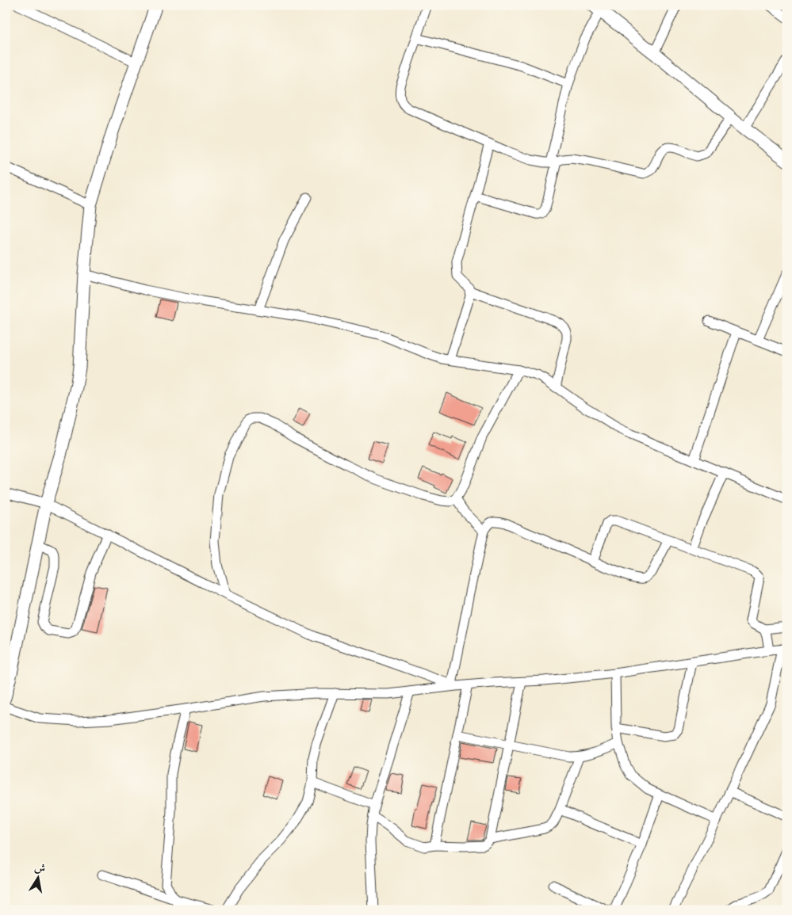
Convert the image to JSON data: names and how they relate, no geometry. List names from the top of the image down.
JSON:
{
  "north": "top"
}
